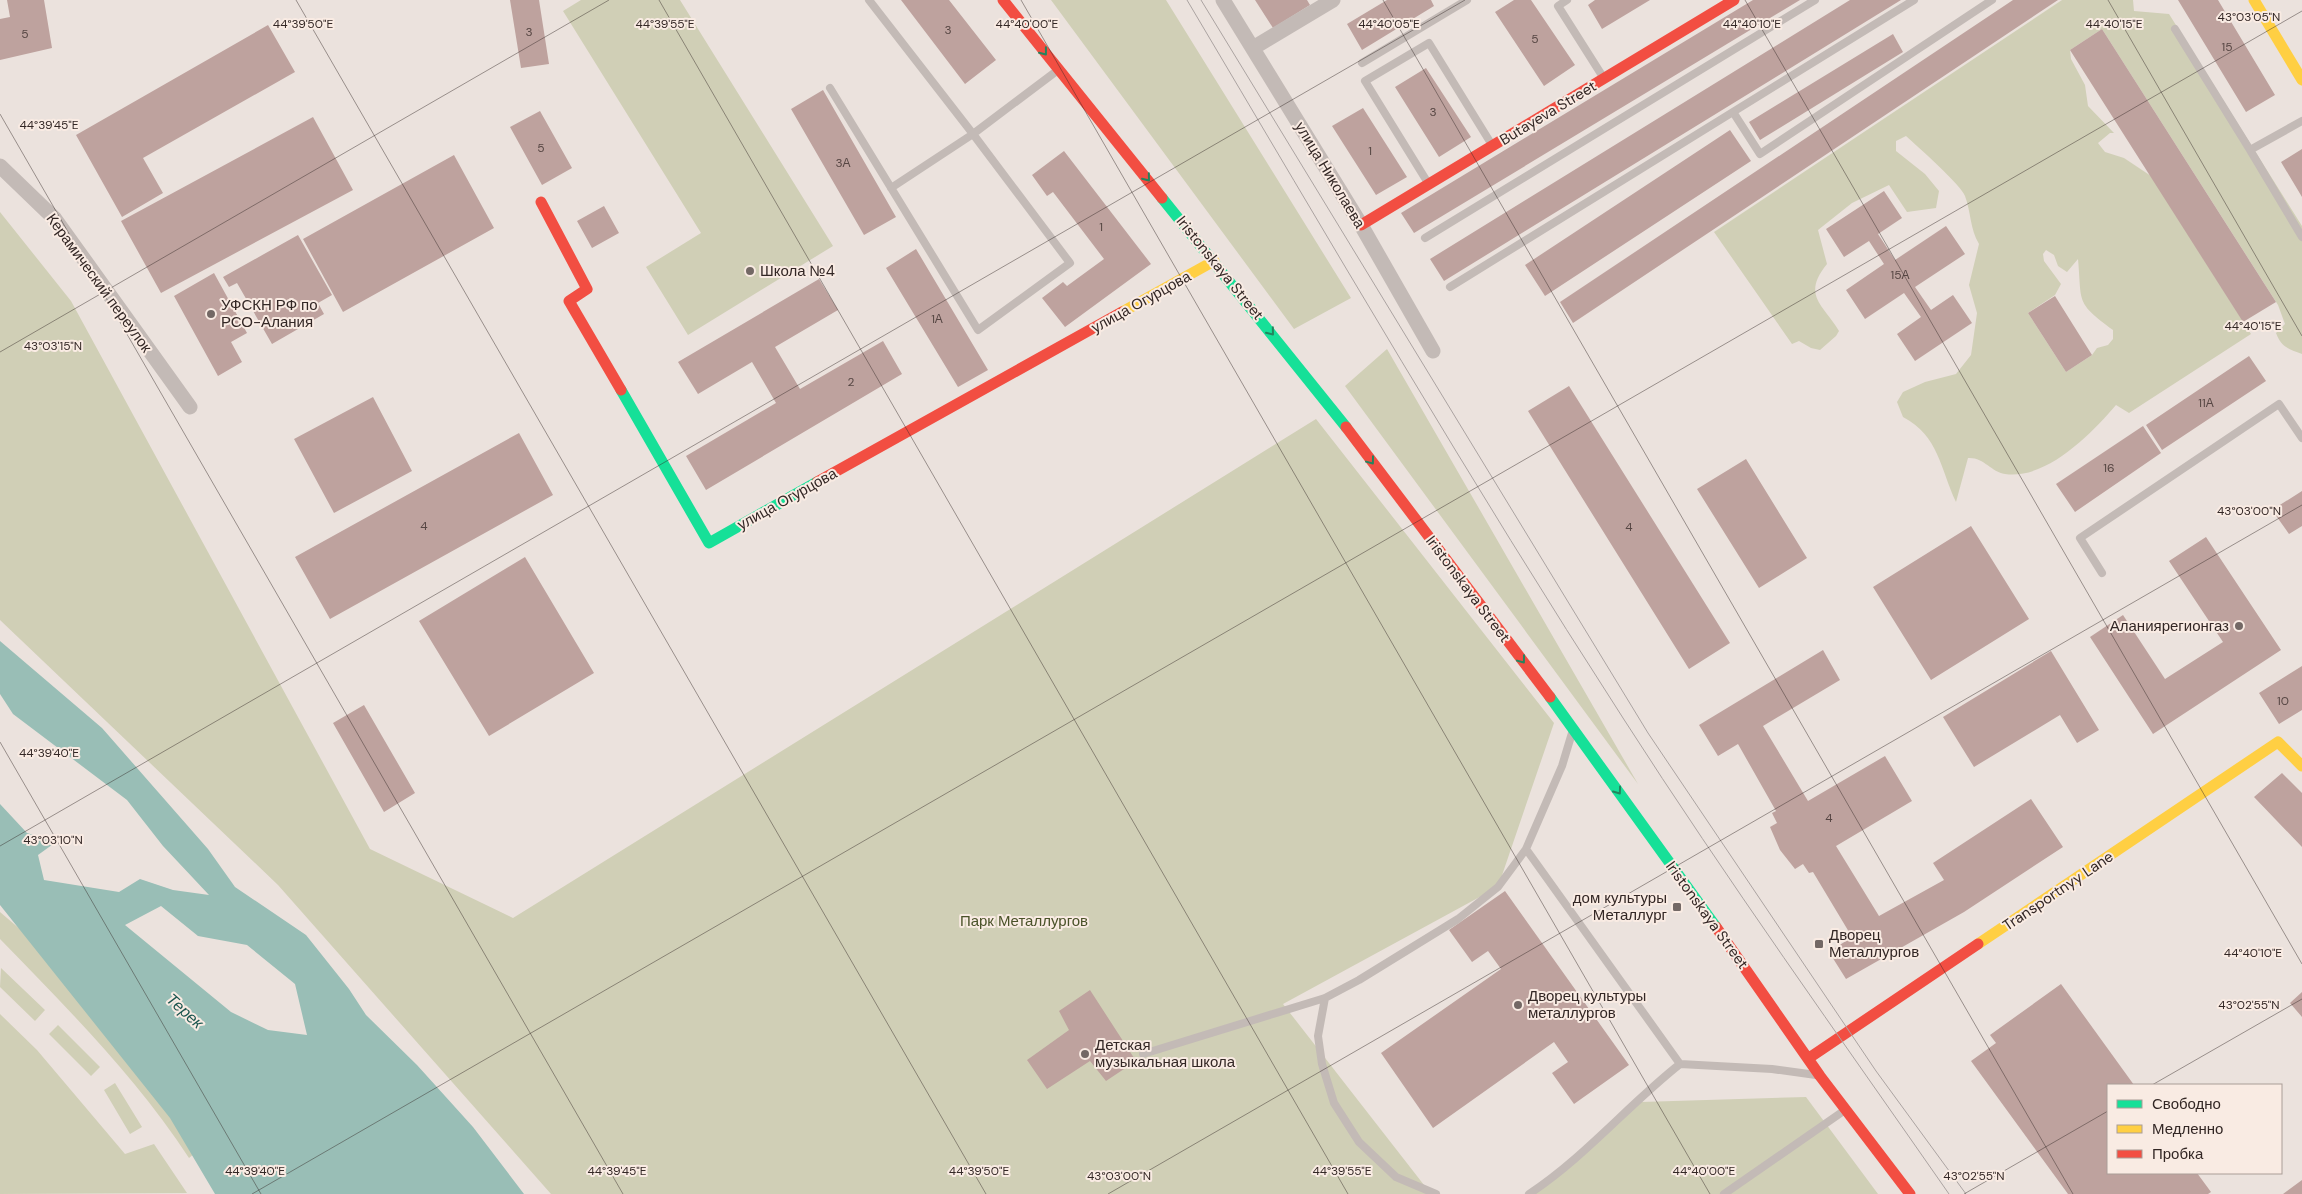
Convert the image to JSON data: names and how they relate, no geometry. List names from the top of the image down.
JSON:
{
  "streets": {
    "street": [
      "Butayeva Street",
      "улица Николаева",
      "Iristonskaya Street",
      "Керамический переулок",
      "улица Огурцова",
      "Transportnyy Lane"
    ]
  },
  "crossings": [
    ["Butayeva Street", "улица Николаева"],
    ["Iristonskaya Street", "улица Огурцова"],
    ["Iristonskaya Street", "Transportnyy Lane"]
  ],
  "one_way": ["Iristonskaya Street"],
  "water": ["Терек"],
  "parks": ["Парк Металлургов"],
  "places": {
    "other": [
      "Школа №4",
      "УФСКН РФ по РСО-Алания",
      "Аланиярегионгаз",
      "Дворец культуры металлургов",
      "Детская музыкальная школа"
    ],
    "transit": ["дом культуры Металлург", "Дворец Металлургов"]
  },
  "house_numbers": [
    "3",
    "3",
    "5",
    "5",
    "15",
    "3",
    "5",
    "1",
    "3А",
    "1",
    "15А",
    "1А",
    "2",
    "11А",
    "16",
    "4",
    "4",
    "10",
    "4"
  ],
  "legend": ["Свободно", "Медленно", "Пробка"],
  "coordinates": [
    "43°03'05\"N",
    "44°39'50\"E",
    "44°39'55\"E",
    "44°40'00\"E",
    "44°40'05\"E",
    "44°40'10\"E",
    "44°40'15\"E",
    "44°39'45\"E",
    "43°03'15\"N",
    "43°03'00\"N",
    "44°39'40\"E",
    "43°03'10\"N",
    "43°02'55\"N"
  ]
}
